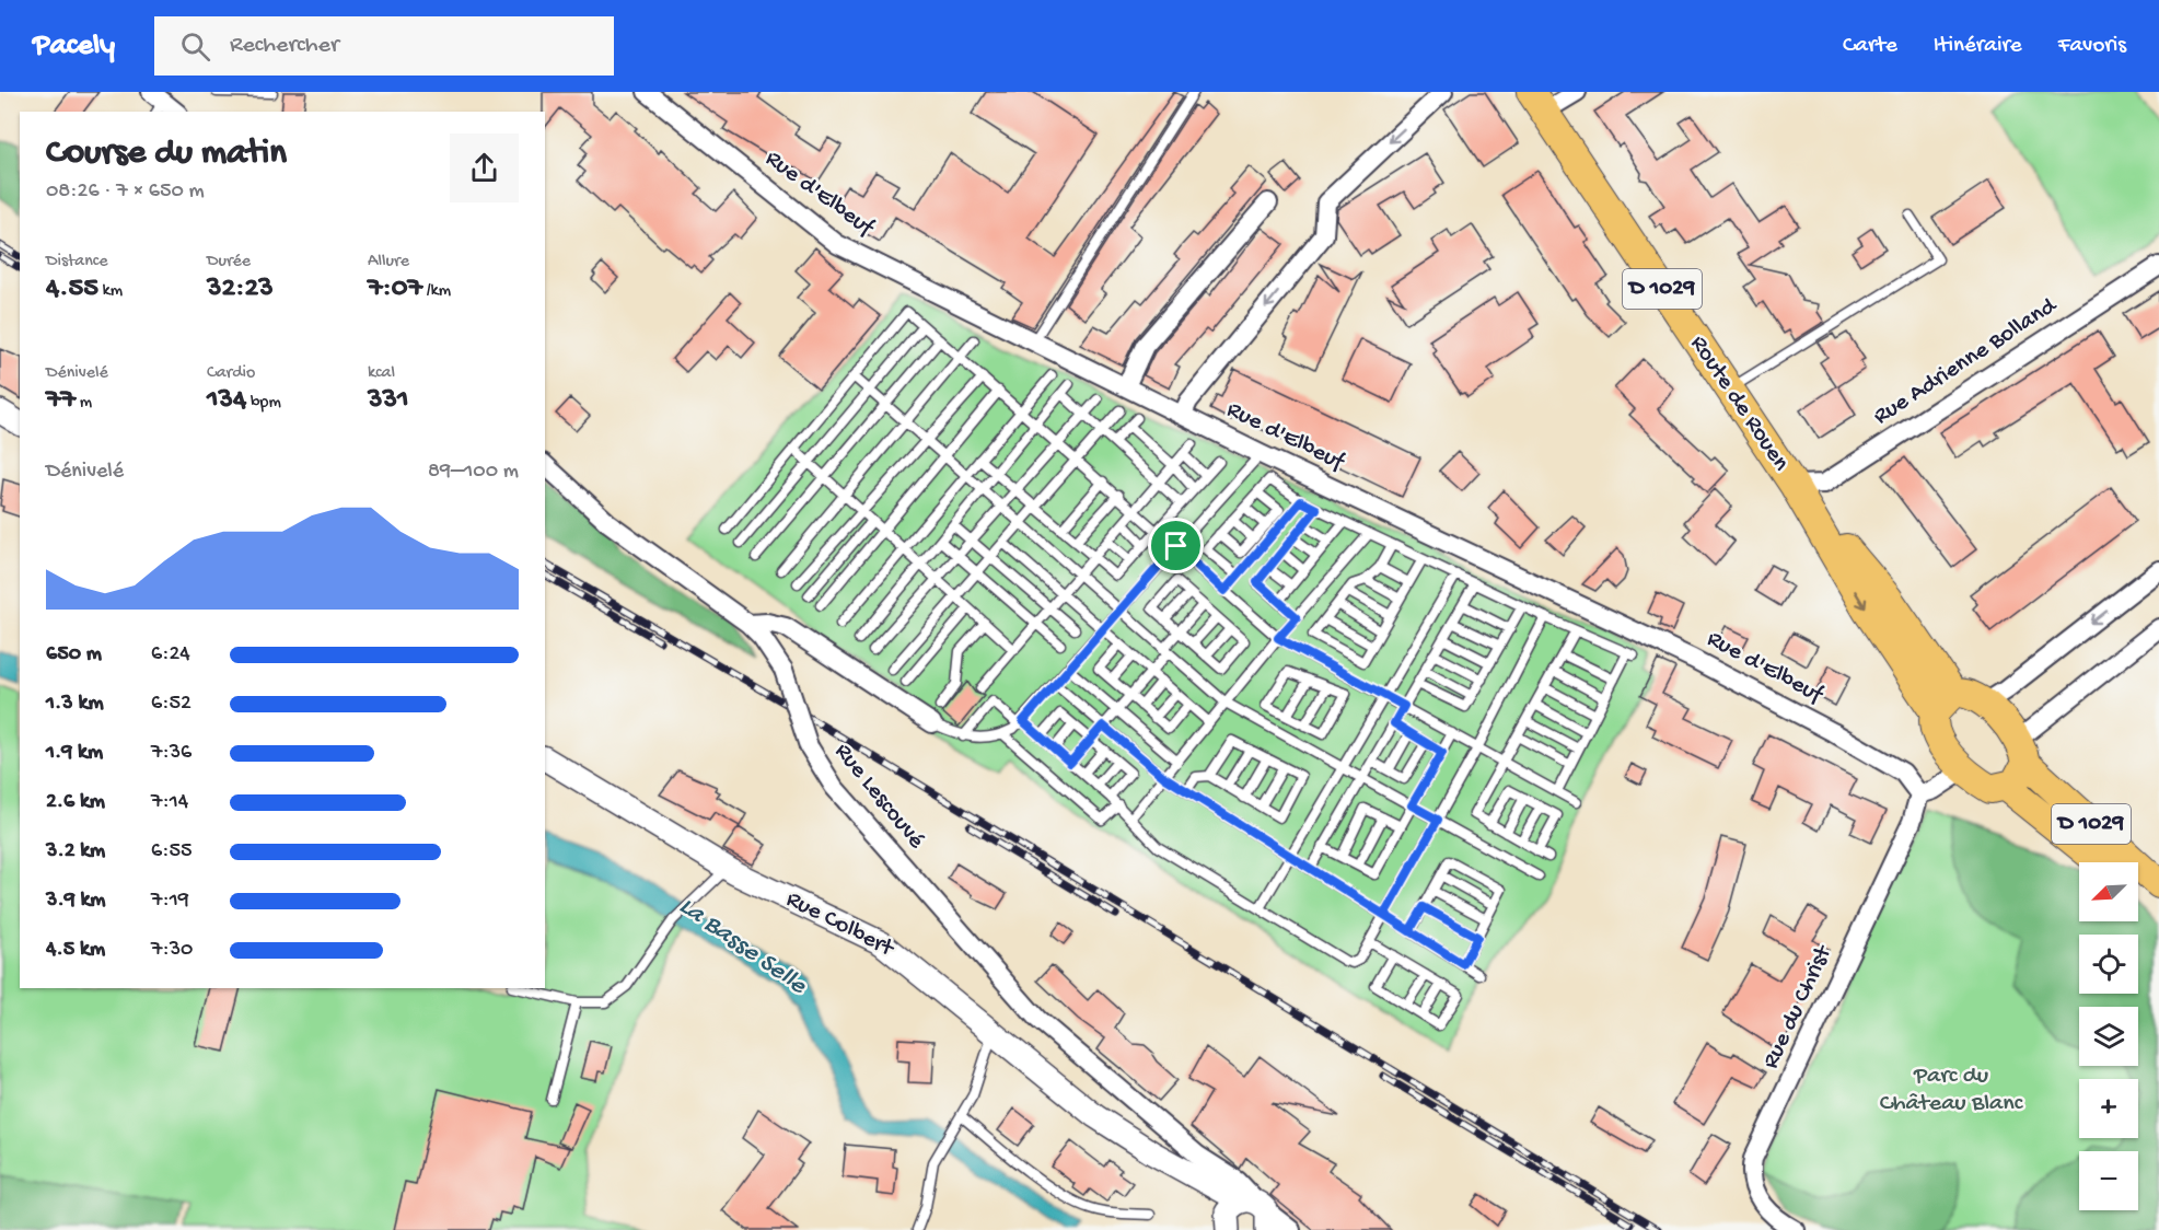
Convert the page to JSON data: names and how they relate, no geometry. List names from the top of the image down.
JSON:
{
  "streets": {
    "main road": ["D 1029", "Route de Rouen"],
    "street": [
      "Rue d'Elbeuf",
      "Rue Adrienne Bolland",
      "Rue Lescouvé",
      "Rue Colbert",
      "Rue du Christ"
    ]
  },
  "crossings": [
    ["Rue d'Elbeuf", "Rue du Christ"],
    ["Rue Adrienne Bolland", "Route de Rouen"],
    ["Rue Lescouvé", "Rue Colbert"]
  ],
  "water": ["La Basse Selle"],
  "parks": ["Parc du Château Blanc"],
  "north": "bottom left",
  "page": {
    "header": "Pacely",
    "search": "Rechercher",
    "nav": ["Carte", "Itinéraire", "Favoris"],
    "heading": ["Course du matin", "08:26 · 7 × 650 m"],
    "stats": [
      ["Distance", "4.55 km"],
      ["Durée", "32:23"],
      ["Allure", "7:07 /km"],
      ["Dénivelé", "77 m"],
      ["Cardio", "134 bpm"],
      ["kcal", "331"]
    ],
    "chart": ["Dénivelé", "89–100 m"],
    "list": [
      {
        "name": "650 m",
        "note": "6:24"
      },
      {
        "name": "1.3 km",
        "note": "6:52"
      },
      {
        "name": "1.9 km",
        "note": "7:36"
      },
      {
        "name": "2.6 km",
        "note": "7:14"
      },
      {
        "name": "3.2 km",
        "note": "6:55"
      },
      {
        "name": "3.9 km",
        "note": "7:19"
      },
      {
        "name": "4.5 km",
        "note": "7:30"
      }
    ],
    "map_buttons": ["+", "−"]
  }
}
